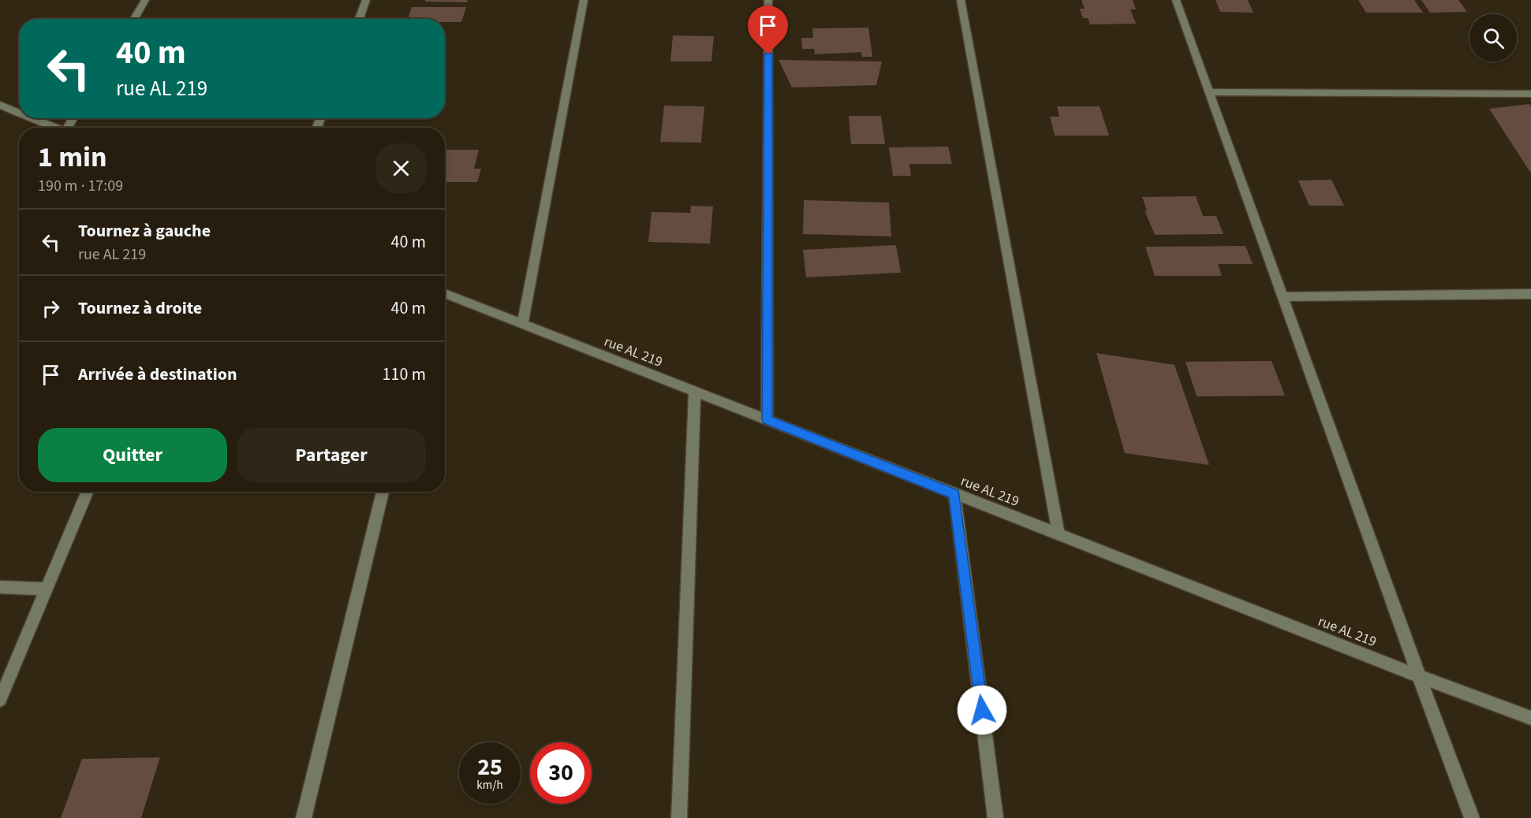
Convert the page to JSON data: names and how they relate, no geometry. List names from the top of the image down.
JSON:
{
  "streets": {
    "street": ["rue AL 219"]
  },
  "page": {
    "turn": ["40 m", "rue AL 219"],
    "heading": ["1 min", "190 m · 17:09"],
    "list": [
      {
        "name": "Tournez à gauche",
        "note": "rue AL 219",
        "value": "40 m"
      },
      {
        "name": "Tournez à droite",
        "value": "40 m"
      },
      {
        "name": "Arrivée à destination",
        "value": "110 m"
      }
    ],
    "buttons": ["Quitter", "Partager"],
    "speed": "25 km/h",
    "limit": "30"
  }
}
